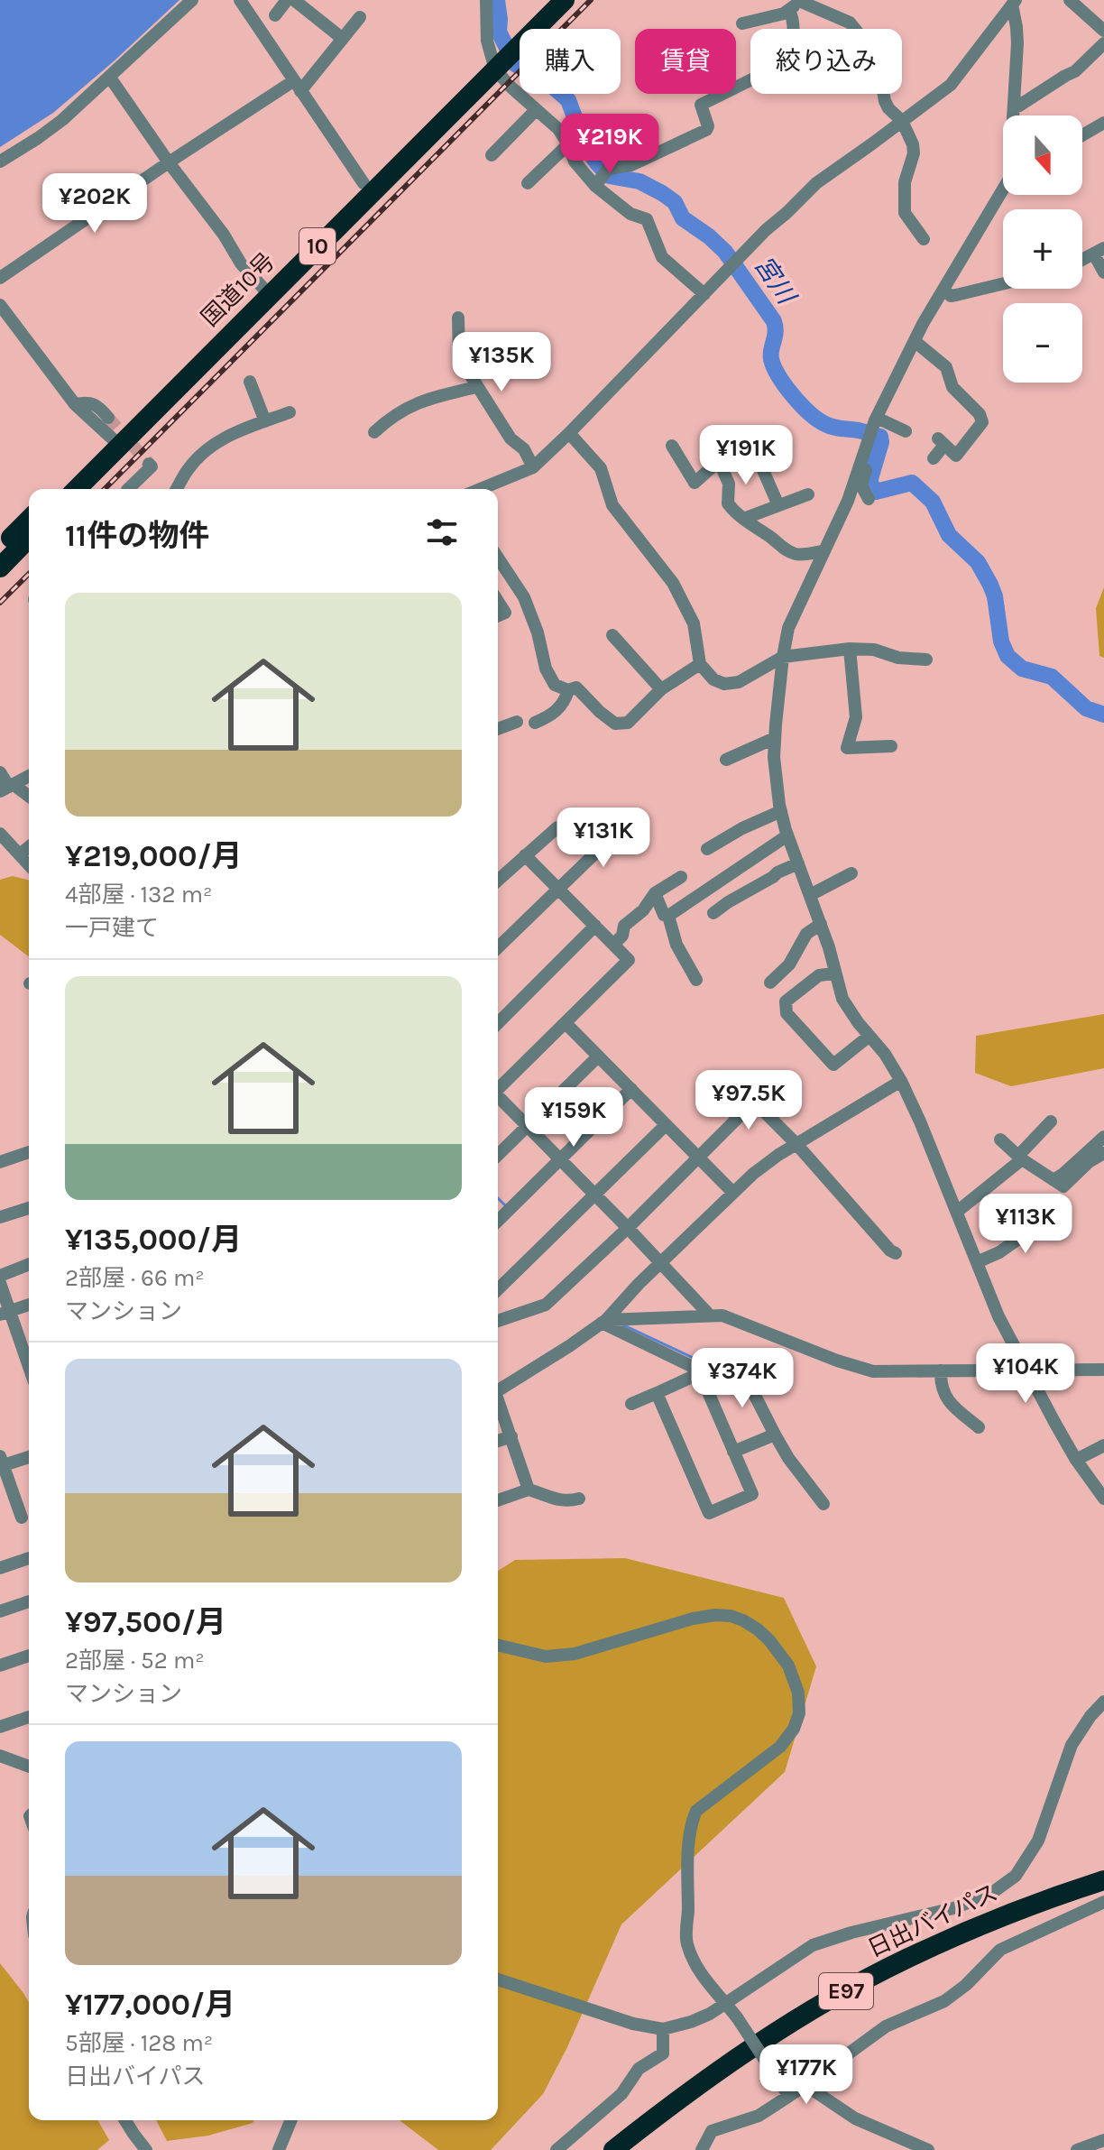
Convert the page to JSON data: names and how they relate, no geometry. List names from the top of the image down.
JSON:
{
  "streets": {
    "highway": [
      "10",
      "国道10号",
      "日出バイパス",
      "E97"
    ]
  },
  "water": ["宮川"],
  "north": "bottom",
  "page": {
    "chip": ["購入", "賃貸", "絞り込み"],
    "price": [
      "¥219K",
      "¥202K",
      "¥135K",
      "¥191K",
      "¥131K",
      "¥97.5K",
      "¥159K",
      "¥113K",
      "¥104K",
      "¥374K",
      "¥177K"
    ],
    "map_buttons": ["+", "−"],
    "heading": "11件の物件",
    "list": [
      {
        "name": "¥219,000/月",
        "note": "4部屋 · 132 m² · 一戸建て"
      },
      {
        "name": "¥135,000/月",
        "note": "2部屋 · 66 m² · マンション"
      },
      {
        "name": "¥97,500/月",
        "note": "2部屋 · 52 m² · マンション"
      },
      {
        "name": "¥177,000/月",
        "note": "5部屋 · 128 m² · 日出バイパス"
      }
    ]
  }
}
